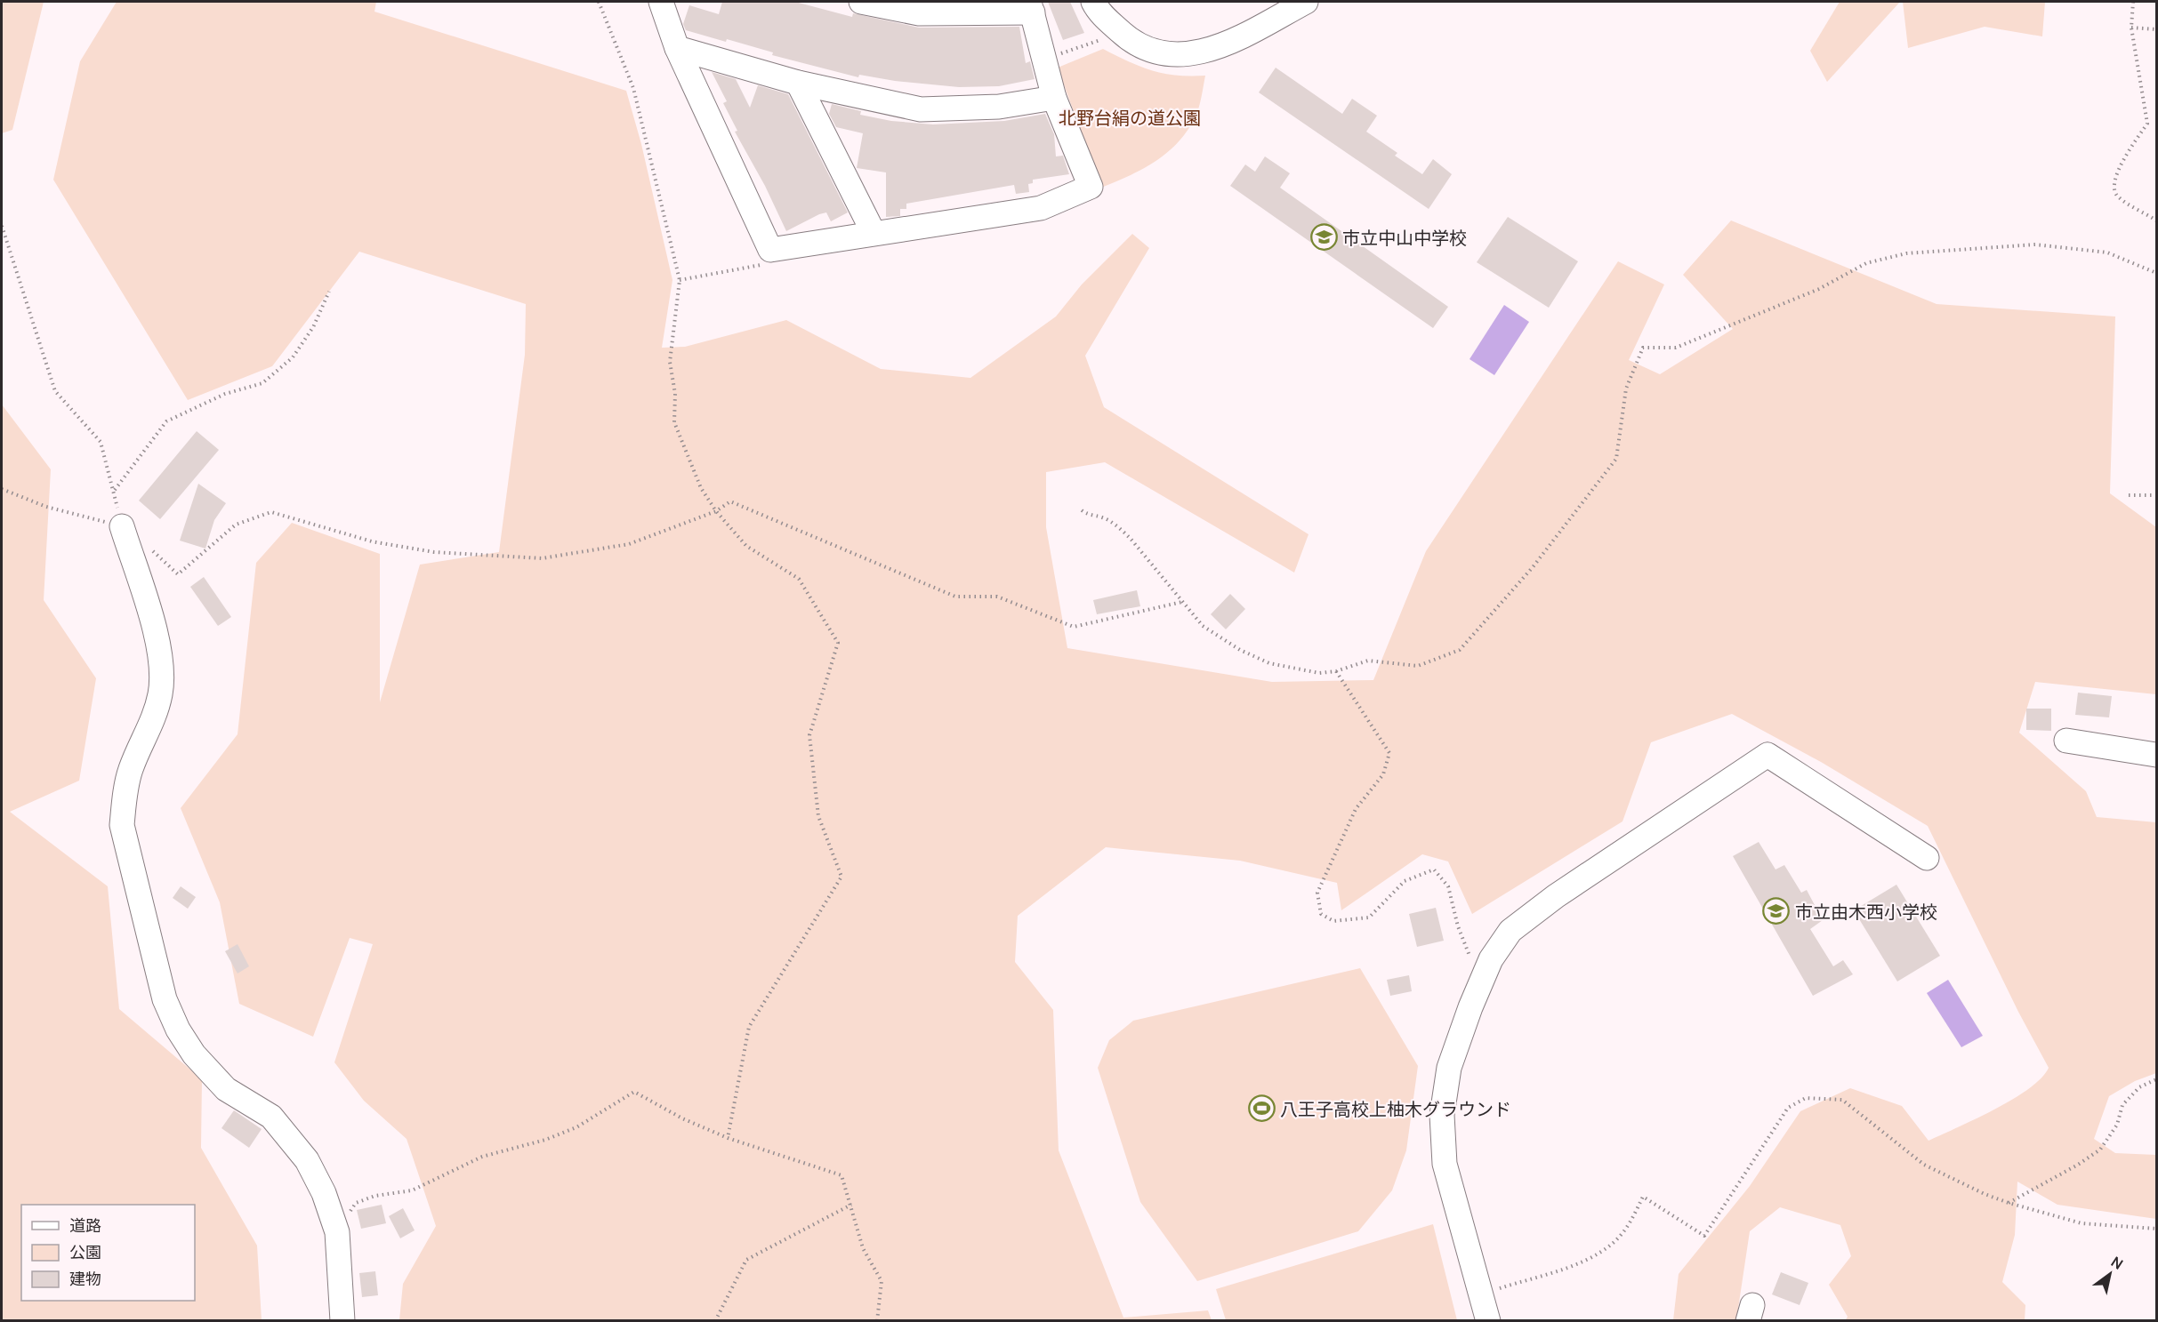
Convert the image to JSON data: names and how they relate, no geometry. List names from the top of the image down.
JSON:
{
  "parks": ["北野台絹の道公園"],
  "places": {
    "school or university": ["市立中山中学校", "市立由木西小学校"],
    "sports": ["八王子高校上柚木グラウンド"]
  },
  "legend": ["道路", "公園", "建物"],
  "north": "top right"
}
